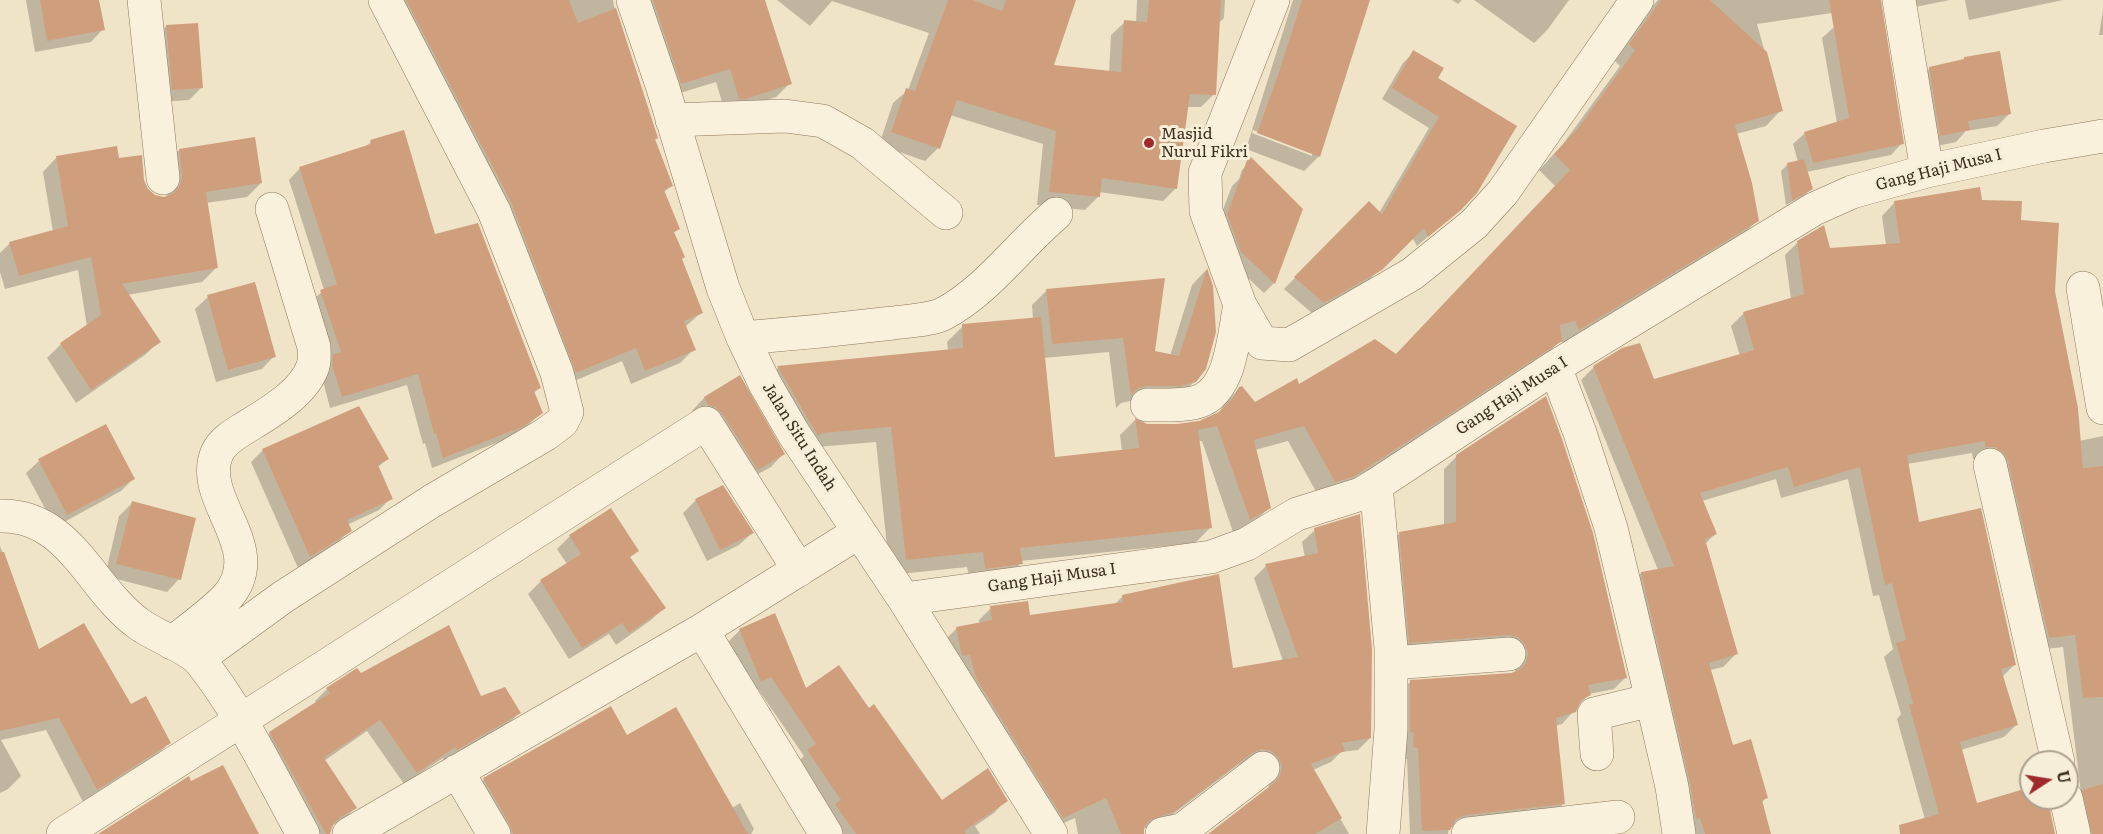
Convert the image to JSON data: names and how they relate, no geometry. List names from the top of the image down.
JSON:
{
  "streets": {
    "street": ["Gang Haji Musa I", "Jalan Situ Indah"]
  },
  "crossings": [
    ["Gang Haji Musa I", "Jalan Situ Indah"]
  ],
  "places": ["Masjid Nurul Fikri"],
  "north": "right"
}
